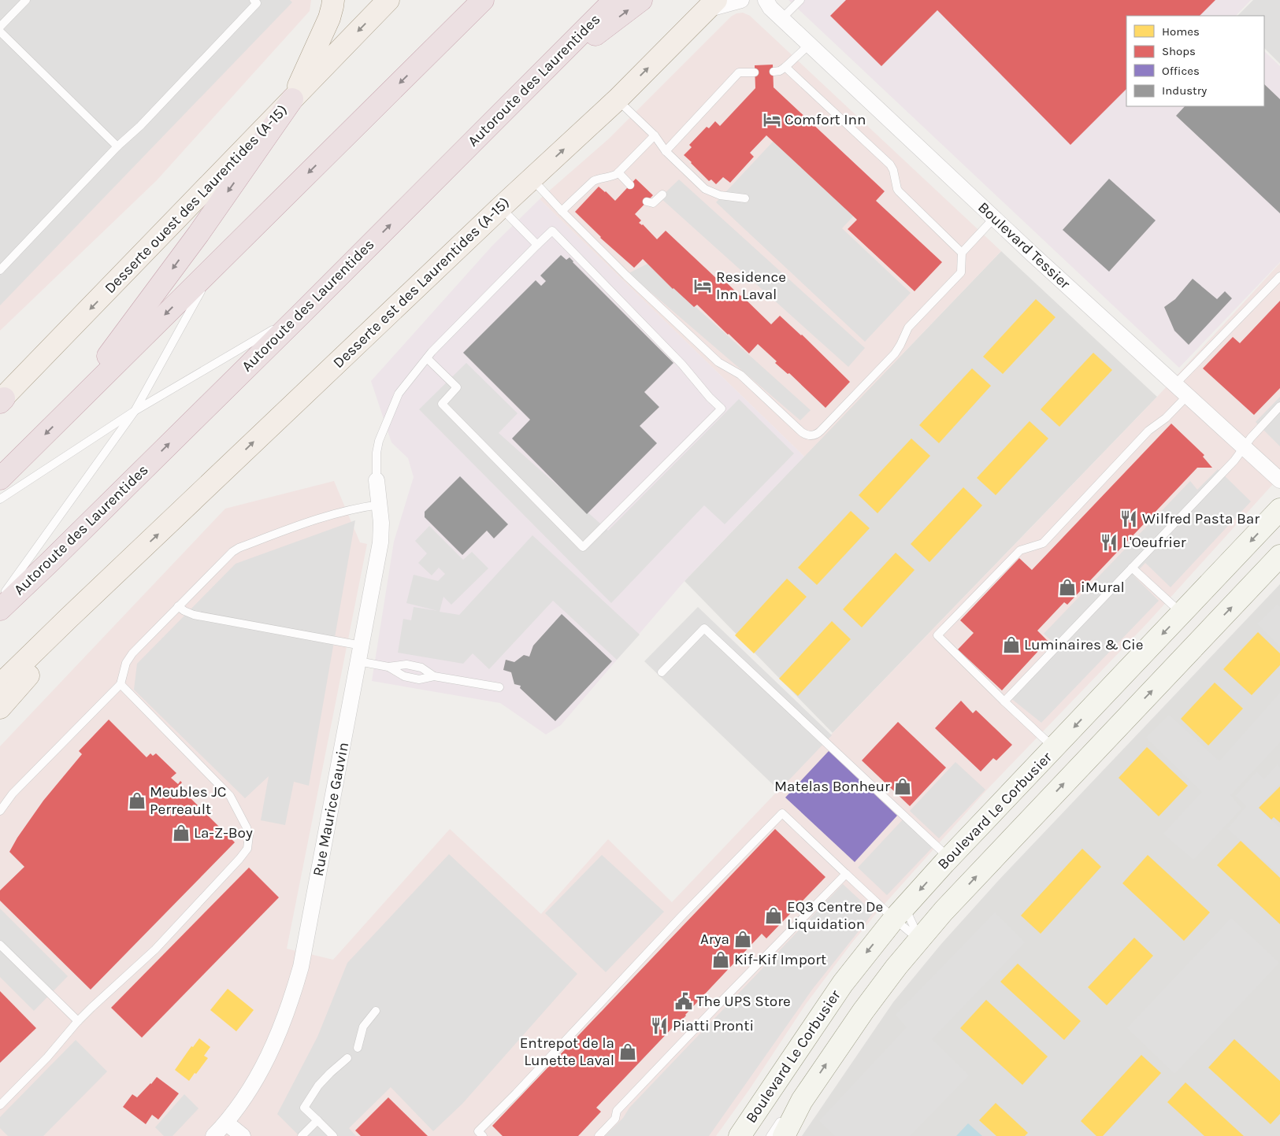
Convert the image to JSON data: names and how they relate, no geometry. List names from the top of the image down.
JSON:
{
  "streets": {
    "highway": ["Autoroute des Laurentides"],
    "main road": ["Desserte ouest des Laurentides (A-15)", "Desserte est des Laurentides (A-15)"],
    "street": ["Boulevard Tessier", "Rue Maurice Gauvin", "Boulevard Le Corbusier"]
  },
  "crossings": [
    ["Boulevard Tessier", "Desserte est des Laurentides (A-15)"]
  ],
  "one_way": ["Desserte ouest des Laurentides (A-15)", "Desserte est des Laurentides (A-15)"],
  "places": {
    "hotel": ["Comfort Inn", "Residence Inn Laval"],
    "restaurant": ["Wilfred Pasta Bar", "L'Oeufrier", "Piatti Pronti"],
    "shop": [
      "iMural",
      "Luminaires & Cie",
      "Matelas Bonheur",
      "Meubles JC Perreault",
      "La-Z-Boy",
      "EQ3 Centre De Liquidation",
      "Arya",
      "Kif-Kif Import",
      "Entrepot de la Lunette Laval"
    ],
    "public building": ["The UPS Store"]
  },
  "legend": [
    "Homes",
    "Shops",
    "Offices",
    "Industry"
  ]
}
